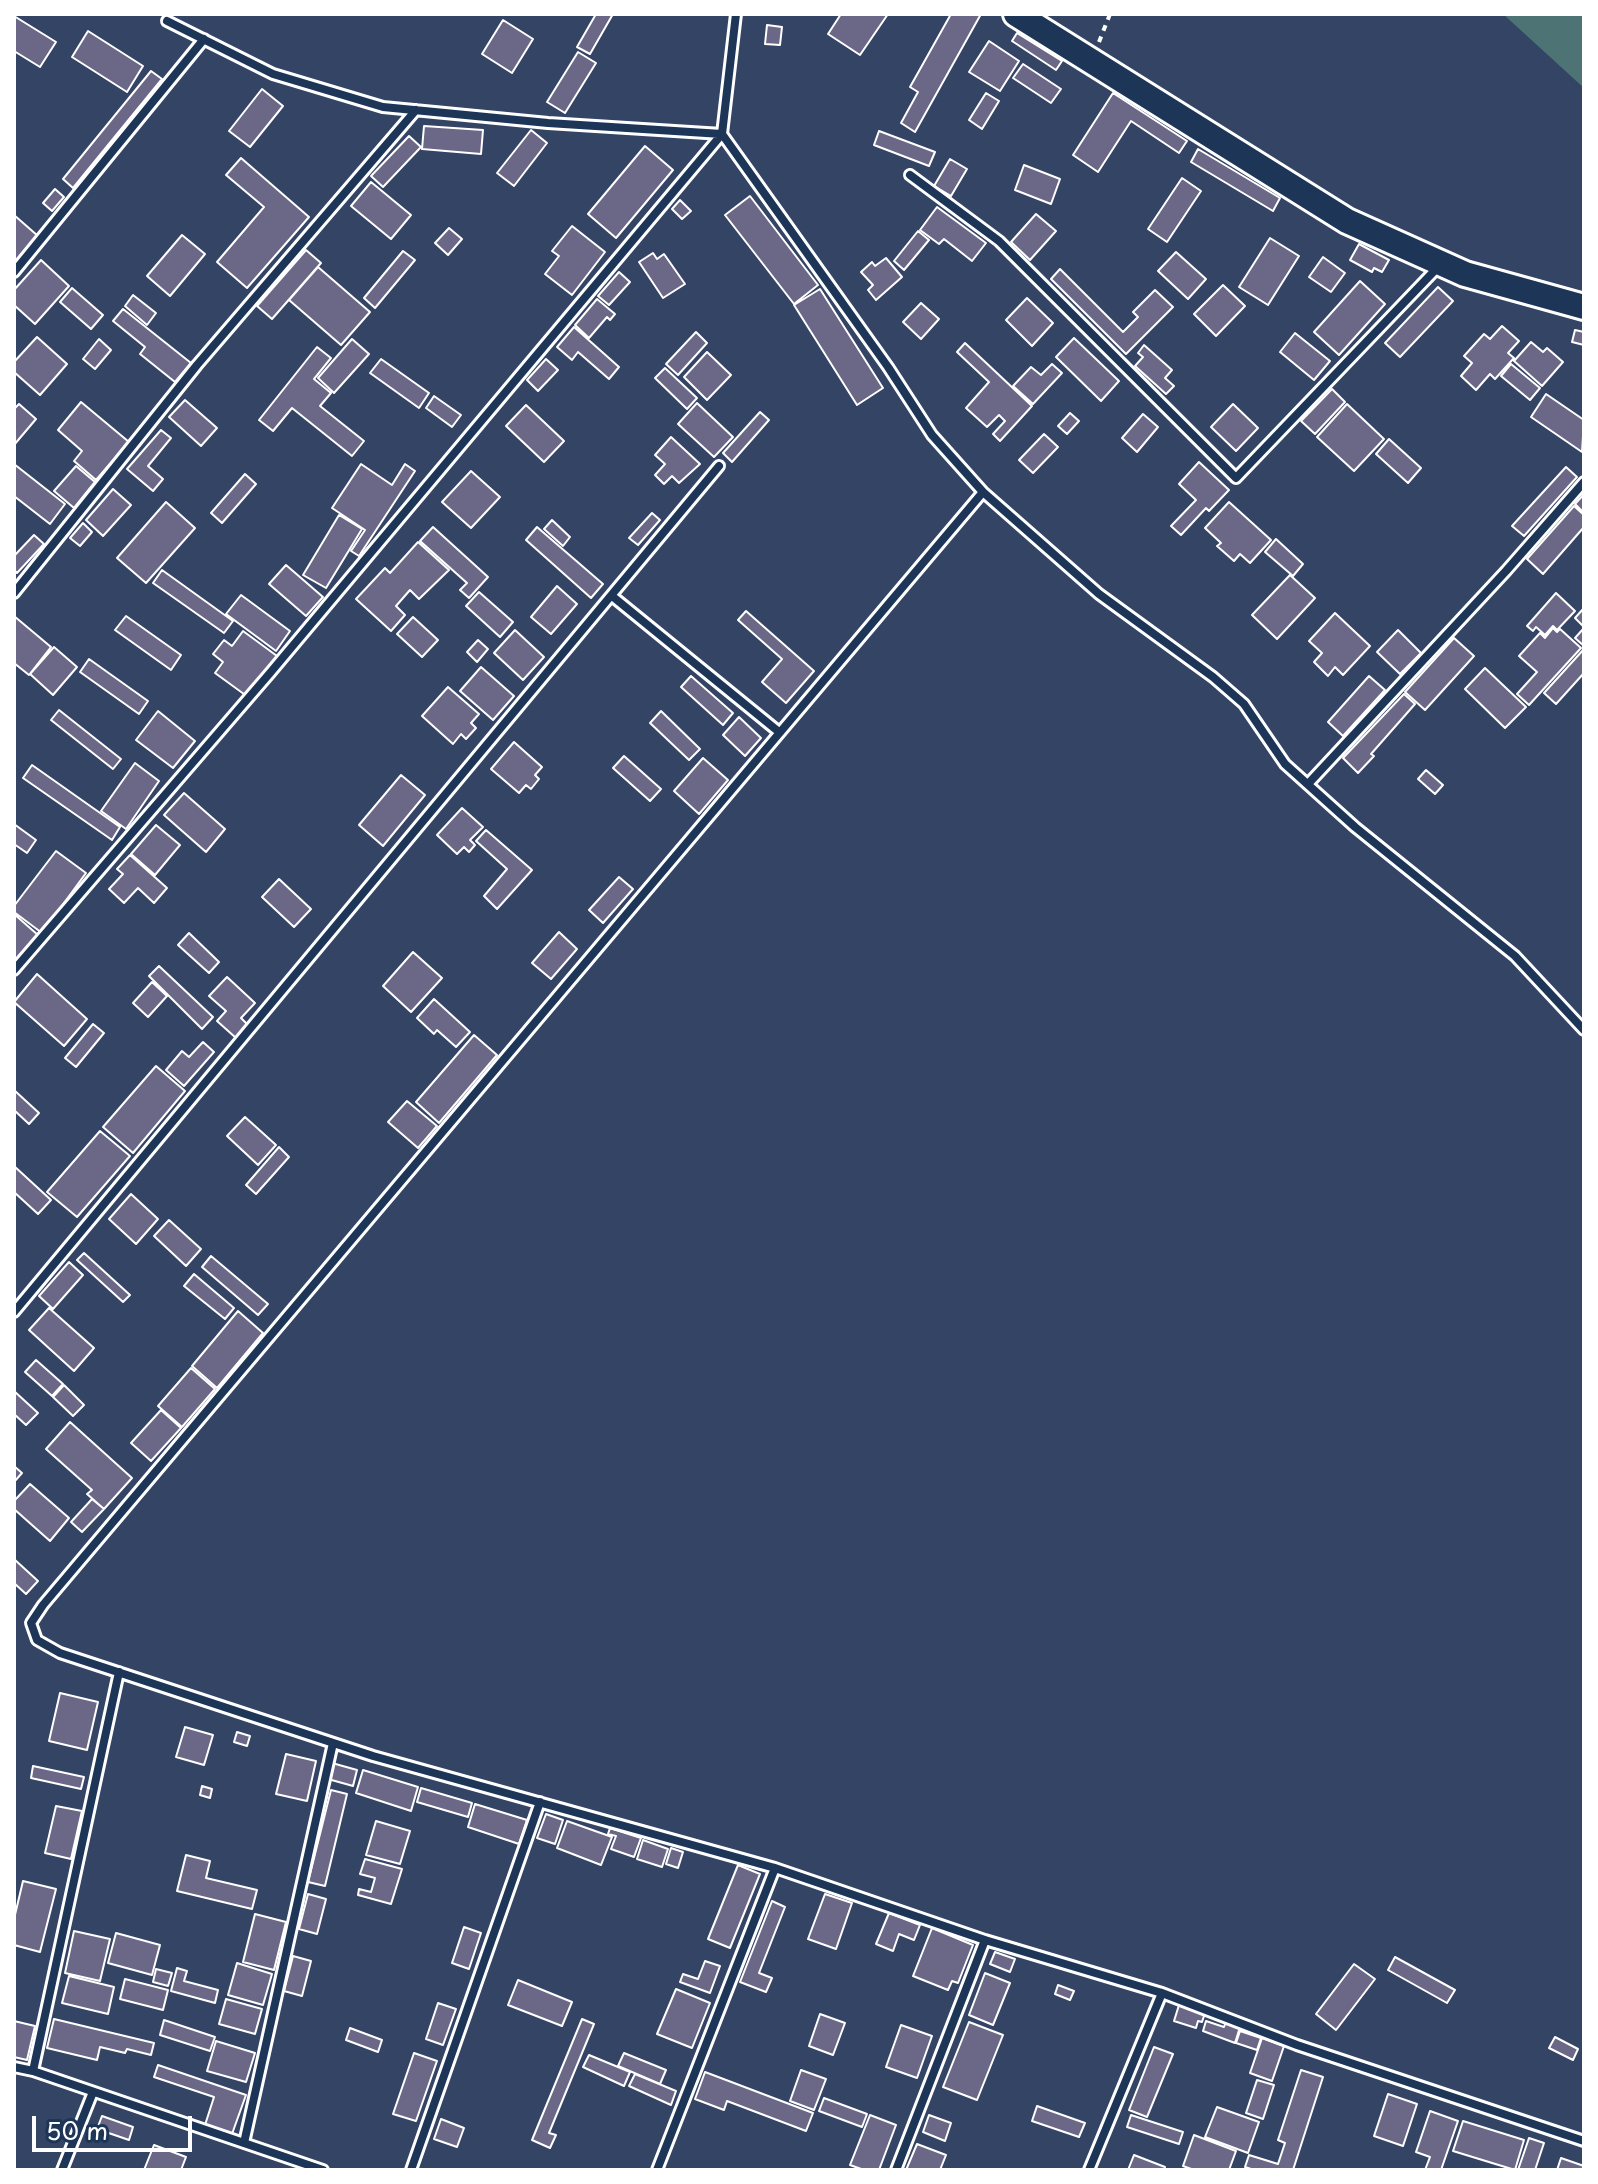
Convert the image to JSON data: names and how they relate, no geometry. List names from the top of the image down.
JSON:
{
  "scale_bar": "50 m"
}
